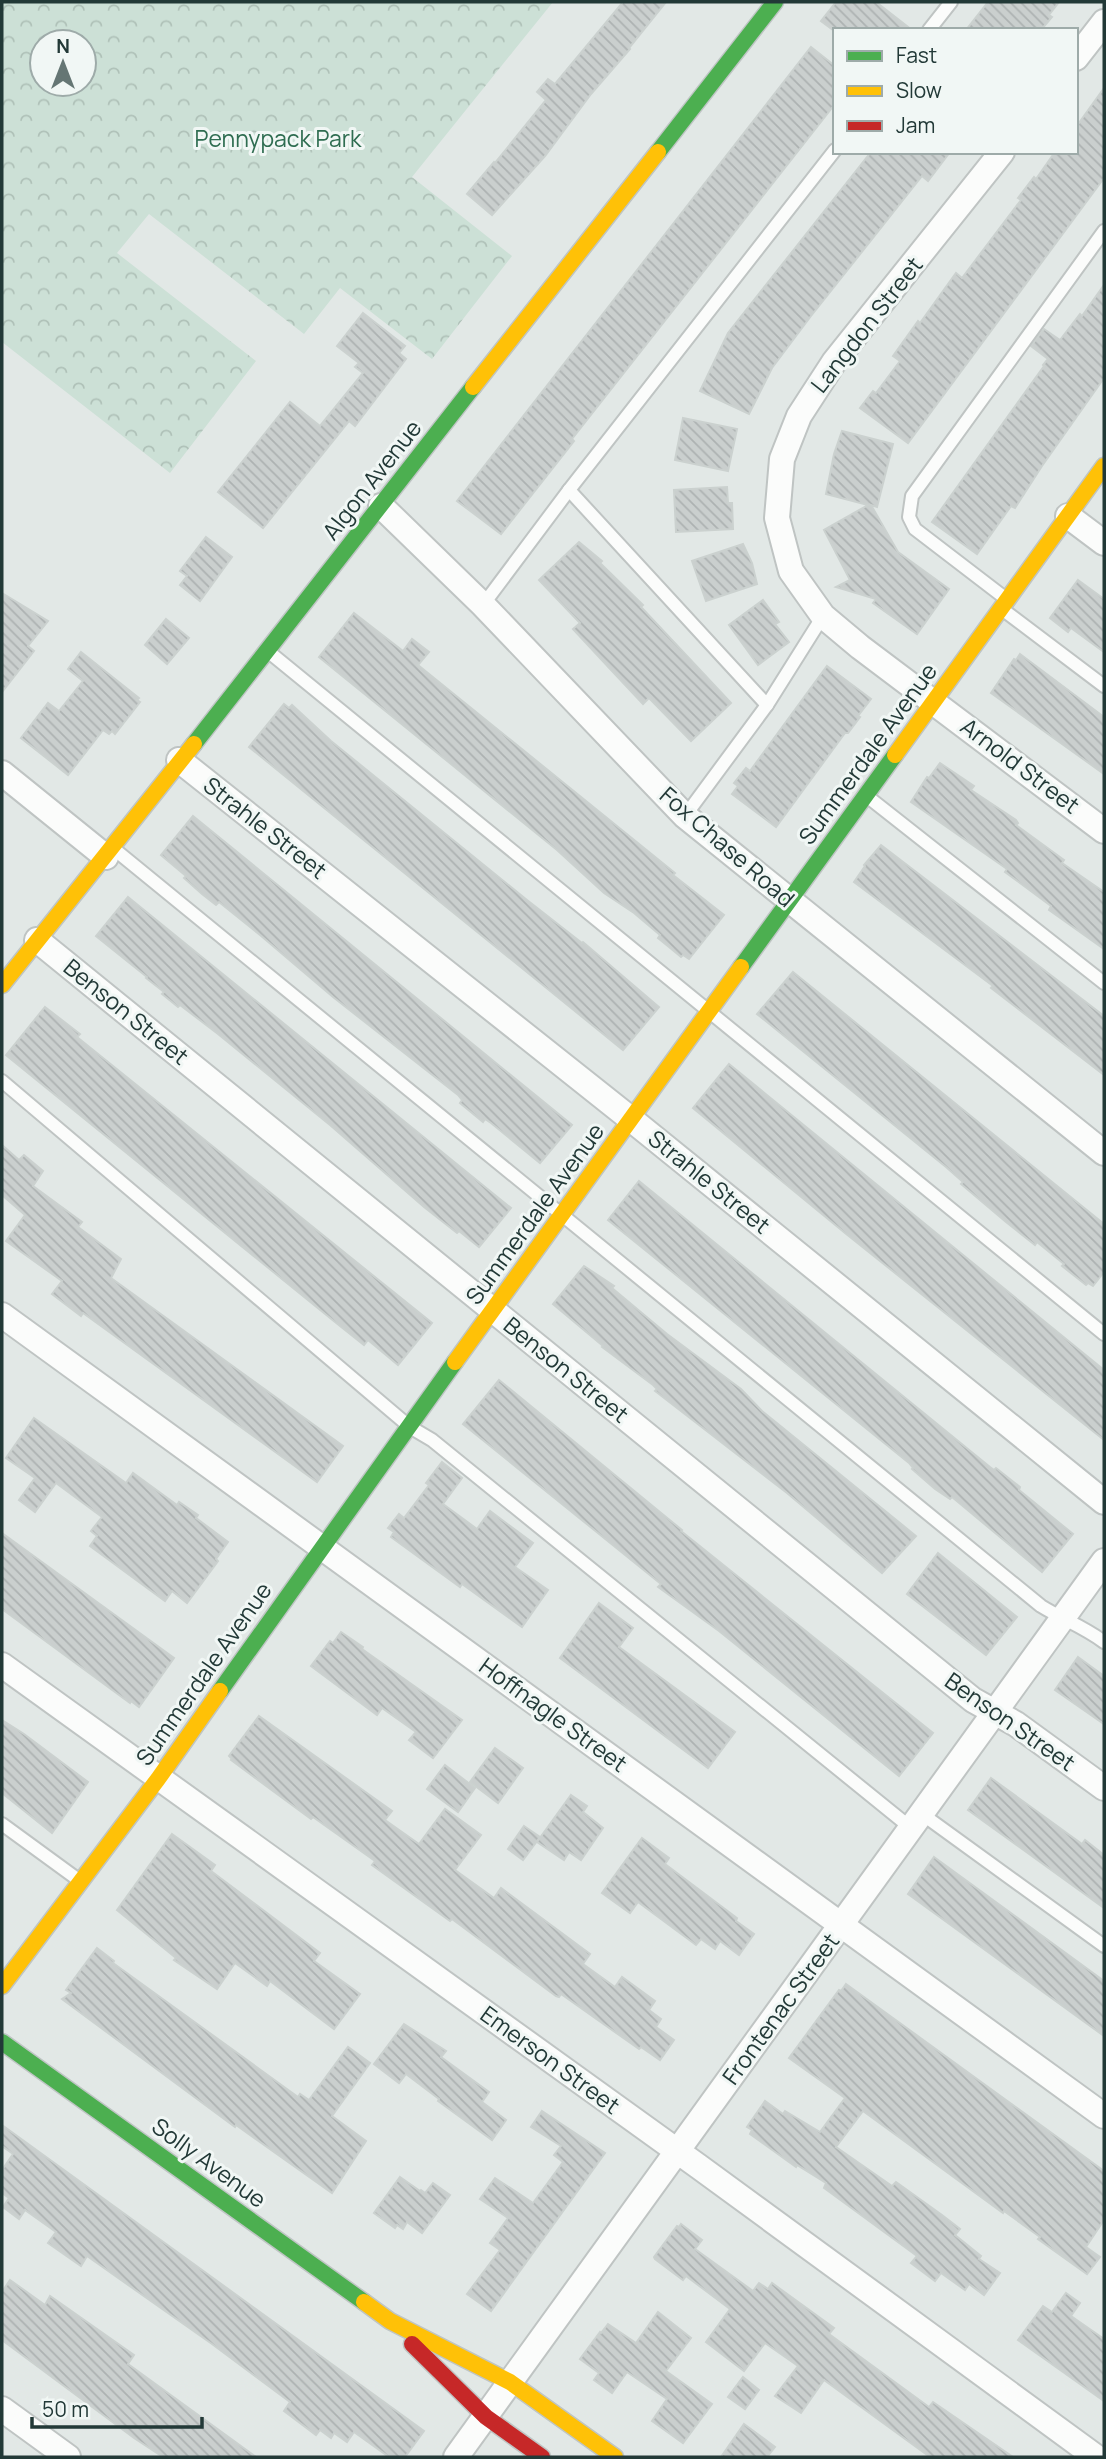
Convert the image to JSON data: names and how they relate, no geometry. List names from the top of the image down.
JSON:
{
  "streets": {
    "street": [
      "Langdon Street",
      "Algon Avenue",
      "Summerdale Avenue",
      "Arnold Street",
      "Strahle Street",
      "Fox Chase Road",
      "Benson Street",
      "Hoffnagle Street",
      "Frontenac Street",
      "Emerson Street",
      "Solly Avenue"
    ]
  },
  "crossings": [
    ["Langdon Street", "Summerdale Avenue"],
    ["Langdon Street", "Arnold Street"],
    ["Algon Avenue", "Strahle Street"],
    ["Algon Avenue", "Fox Chase Road"],
    ["Algon Avenue", "Benson Street"],
    ["Summerdale Avenue", "Arnold Street"],
    ["Summerdale Avenue", "Strahle Street"],
    ["Summerdale Avenue", "Fox Chase Road"],
    ["Summerdale Avenue", "Benson Street"],
    ["Summerdale Avenue", "Hoffnagle Street"],
    ["Summerdale Avenue", "Emerson Street"],
    ["Benson Street", "Frontenac Street"],
    ["Hoffnagle Street", "Frontenac Street"],
    ["Frontenac Street", "Emerson Street"],
    ["Frontenac Street", "Solly Avenue"]
  ],
  "parks": ["Pennypack Park"],
  "legend": ["Fast", "Slow", "Jam"],
  "scale_bar": "50 m",
  "north": "top"
}
